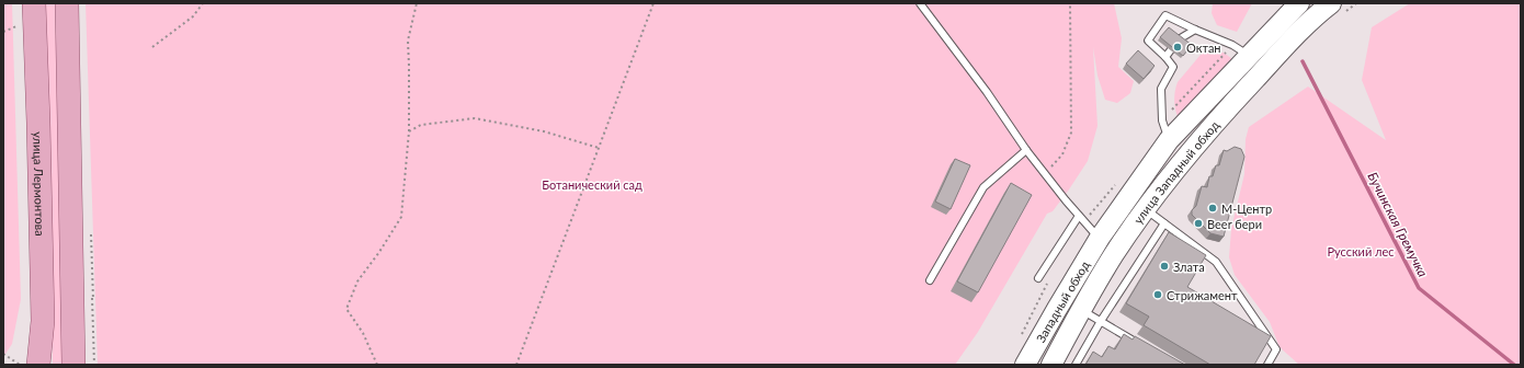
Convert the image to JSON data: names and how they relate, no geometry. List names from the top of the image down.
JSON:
{
  "streets": {
    "main road": ["улица Западный обход", "улица Лермонтова", "Западный обход"]
  },
  "crossings": [
    ["улица Западный обход", "Западный обход"]
  ],
  "water": ["Бучинская Гремучка"],
  "parks": ["Ботанический сад", "Русский лес"],
  "places": [
    "Октан",
    "М-Центр",
    "Beer бери",
    "Злата",
    "Стрижамент"
  ]
}
